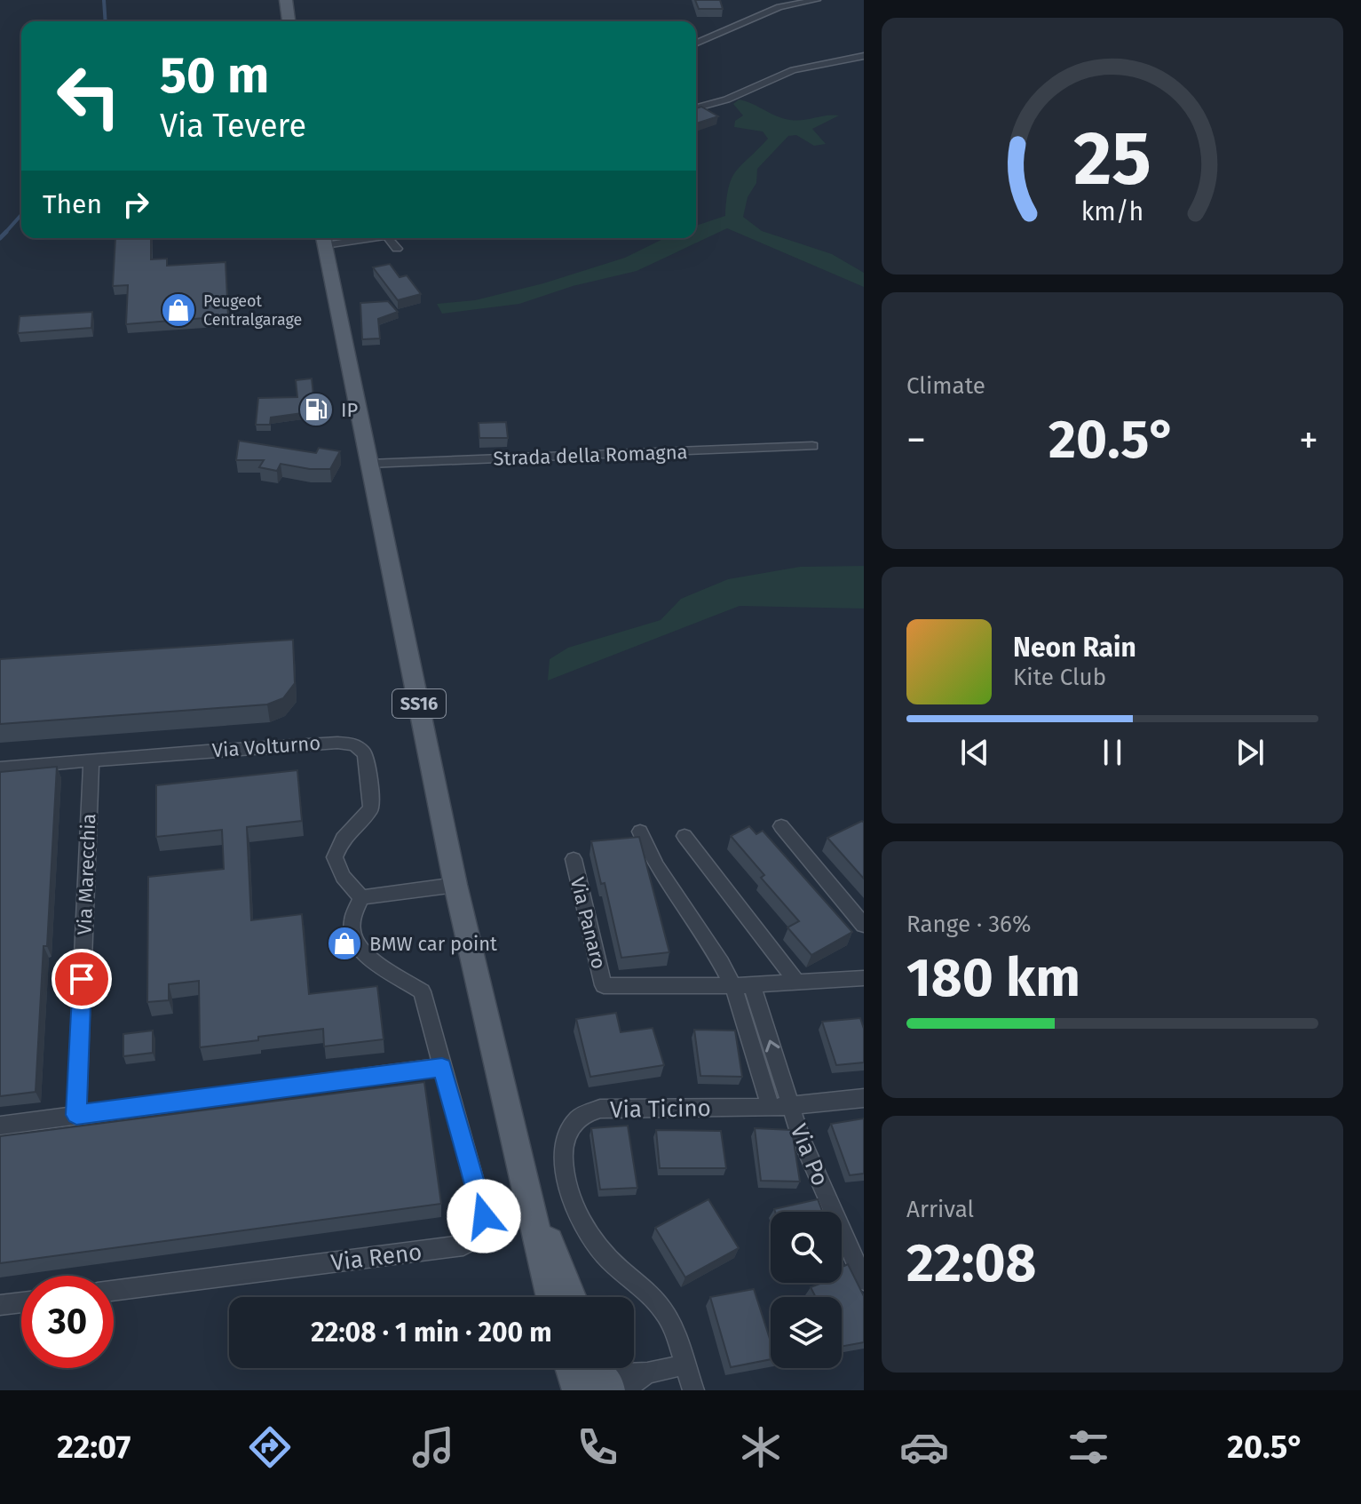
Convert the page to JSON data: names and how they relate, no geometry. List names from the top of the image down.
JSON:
{
  "streets": {
    "main road": ["SS16"],
    "street": [
      "Strada della Romagna",
      "Via Volturno",
      "Via Marecchia",
      "Via Panaro",
      "Via Ticino",
      "Via Po",
      "Via Reno"
    ]
  },
  "crossings": [
    ["Strada della Romagna", "SS16"],
    ["Via Volturno", "Via Marecchia"],
    ["Via Volturno", "Via Reno"],
    ["Via Ticino", "Via Po"]
  ],
  "places": {
    "shop": ["Peugeot Centralgarage", "BMW car point"],
    "fuel station": ["IP"]
  },
  "page": {
    "turn": ["50 m", "Via Tevere"],
    "then": "Then",
    "tile": [
      "Climate",
      ["Range · 36%", "180 km"],
      ["Arrival", "22:08"]
    ],
    "heat": ["−", "20.5°", "+"],
    "song": ["Neon Rain", "Kite Club"],
    "limit": "30",
    "trip": "22:08 · 1 min · 200 m",
    "tabs": ["22:07", "20.5°"],
    "gauge": ["25", "km/h"]
  }
}
